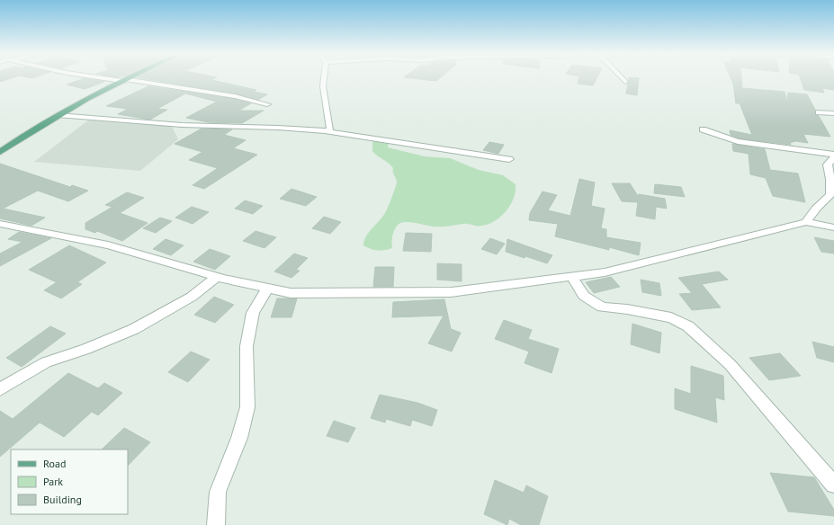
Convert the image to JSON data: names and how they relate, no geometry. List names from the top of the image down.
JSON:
{
  "legend": ["Road", "Park", "Building"]
}
